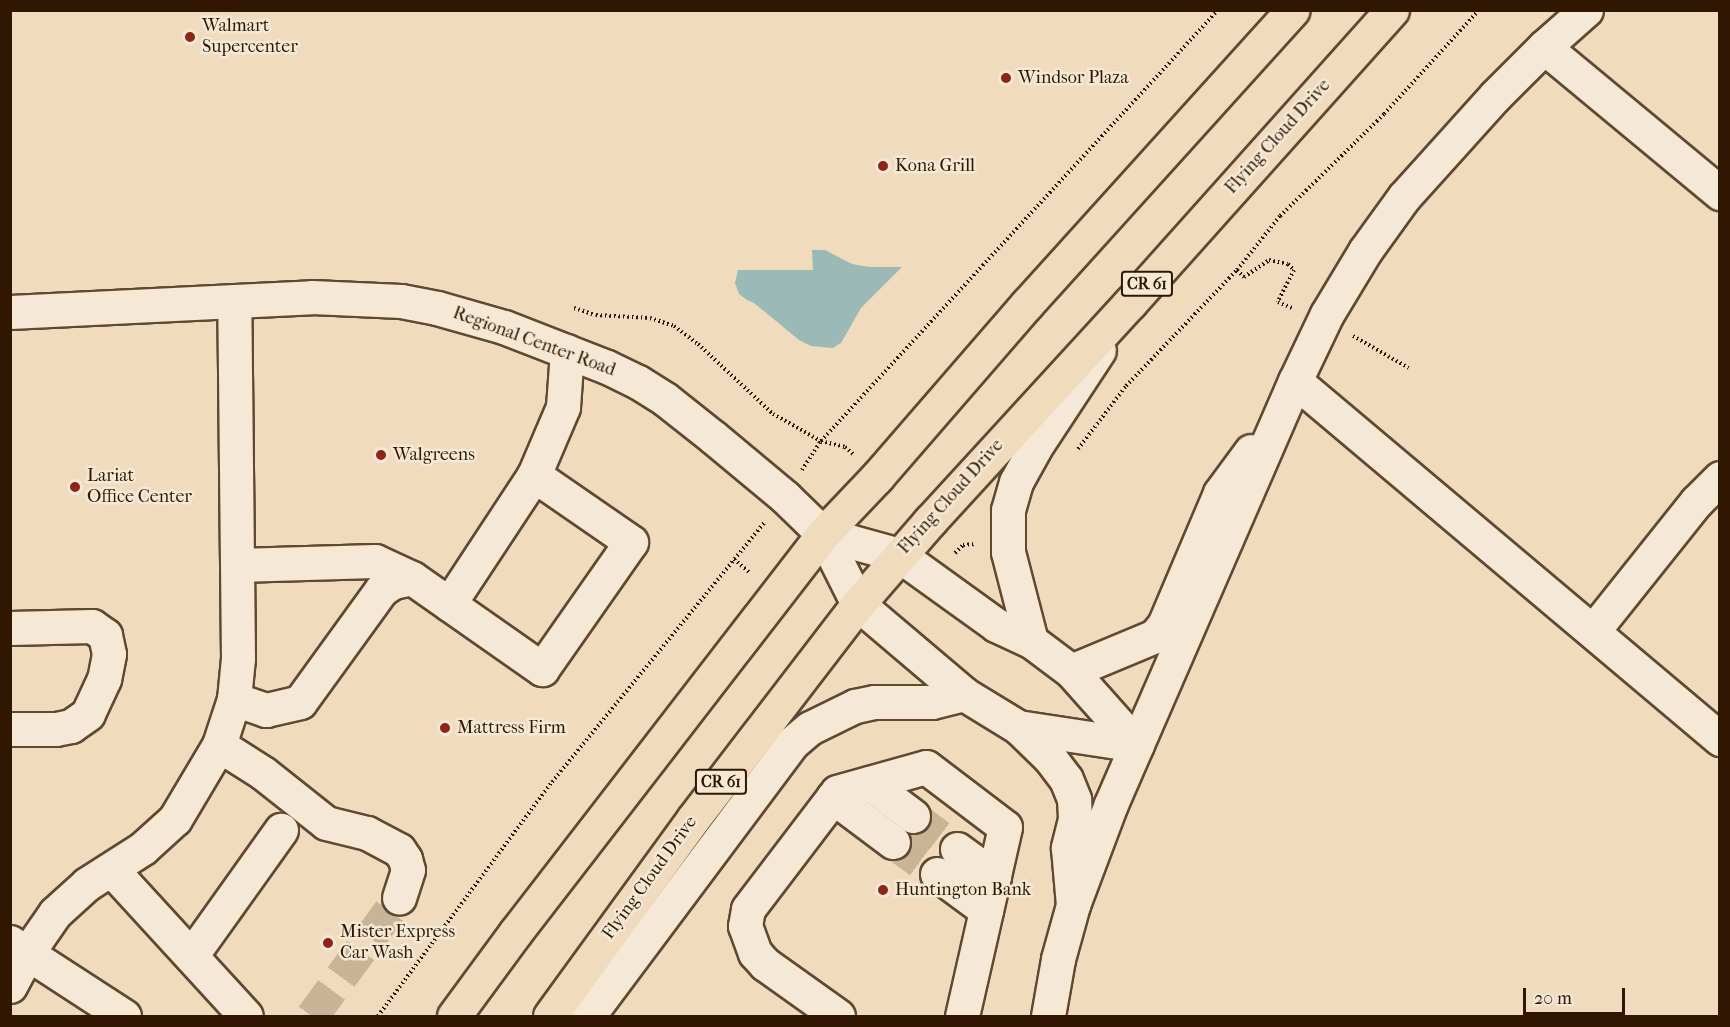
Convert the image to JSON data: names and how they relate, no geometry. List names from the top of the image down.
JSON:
{
  "streets": {
    "main road": ["Flying Cloud Drive", "CR 61"],
    "street": ["Regional Center Road"]
  },
  "crossings": [
    ["Flying Cloud Drive", "Regional Center Road"]
  ],
  "places": [
    "Walmart Supercenter",
    "Windsor Plaza",
    "Kona Grill",
    "Walgreens",
    "Lariat Office Center",
    "Mattress Firm",
    "Huntington Bank",
    "Mister Express Car Wash"
  ],
  "scale_bar": "20 m"
}
